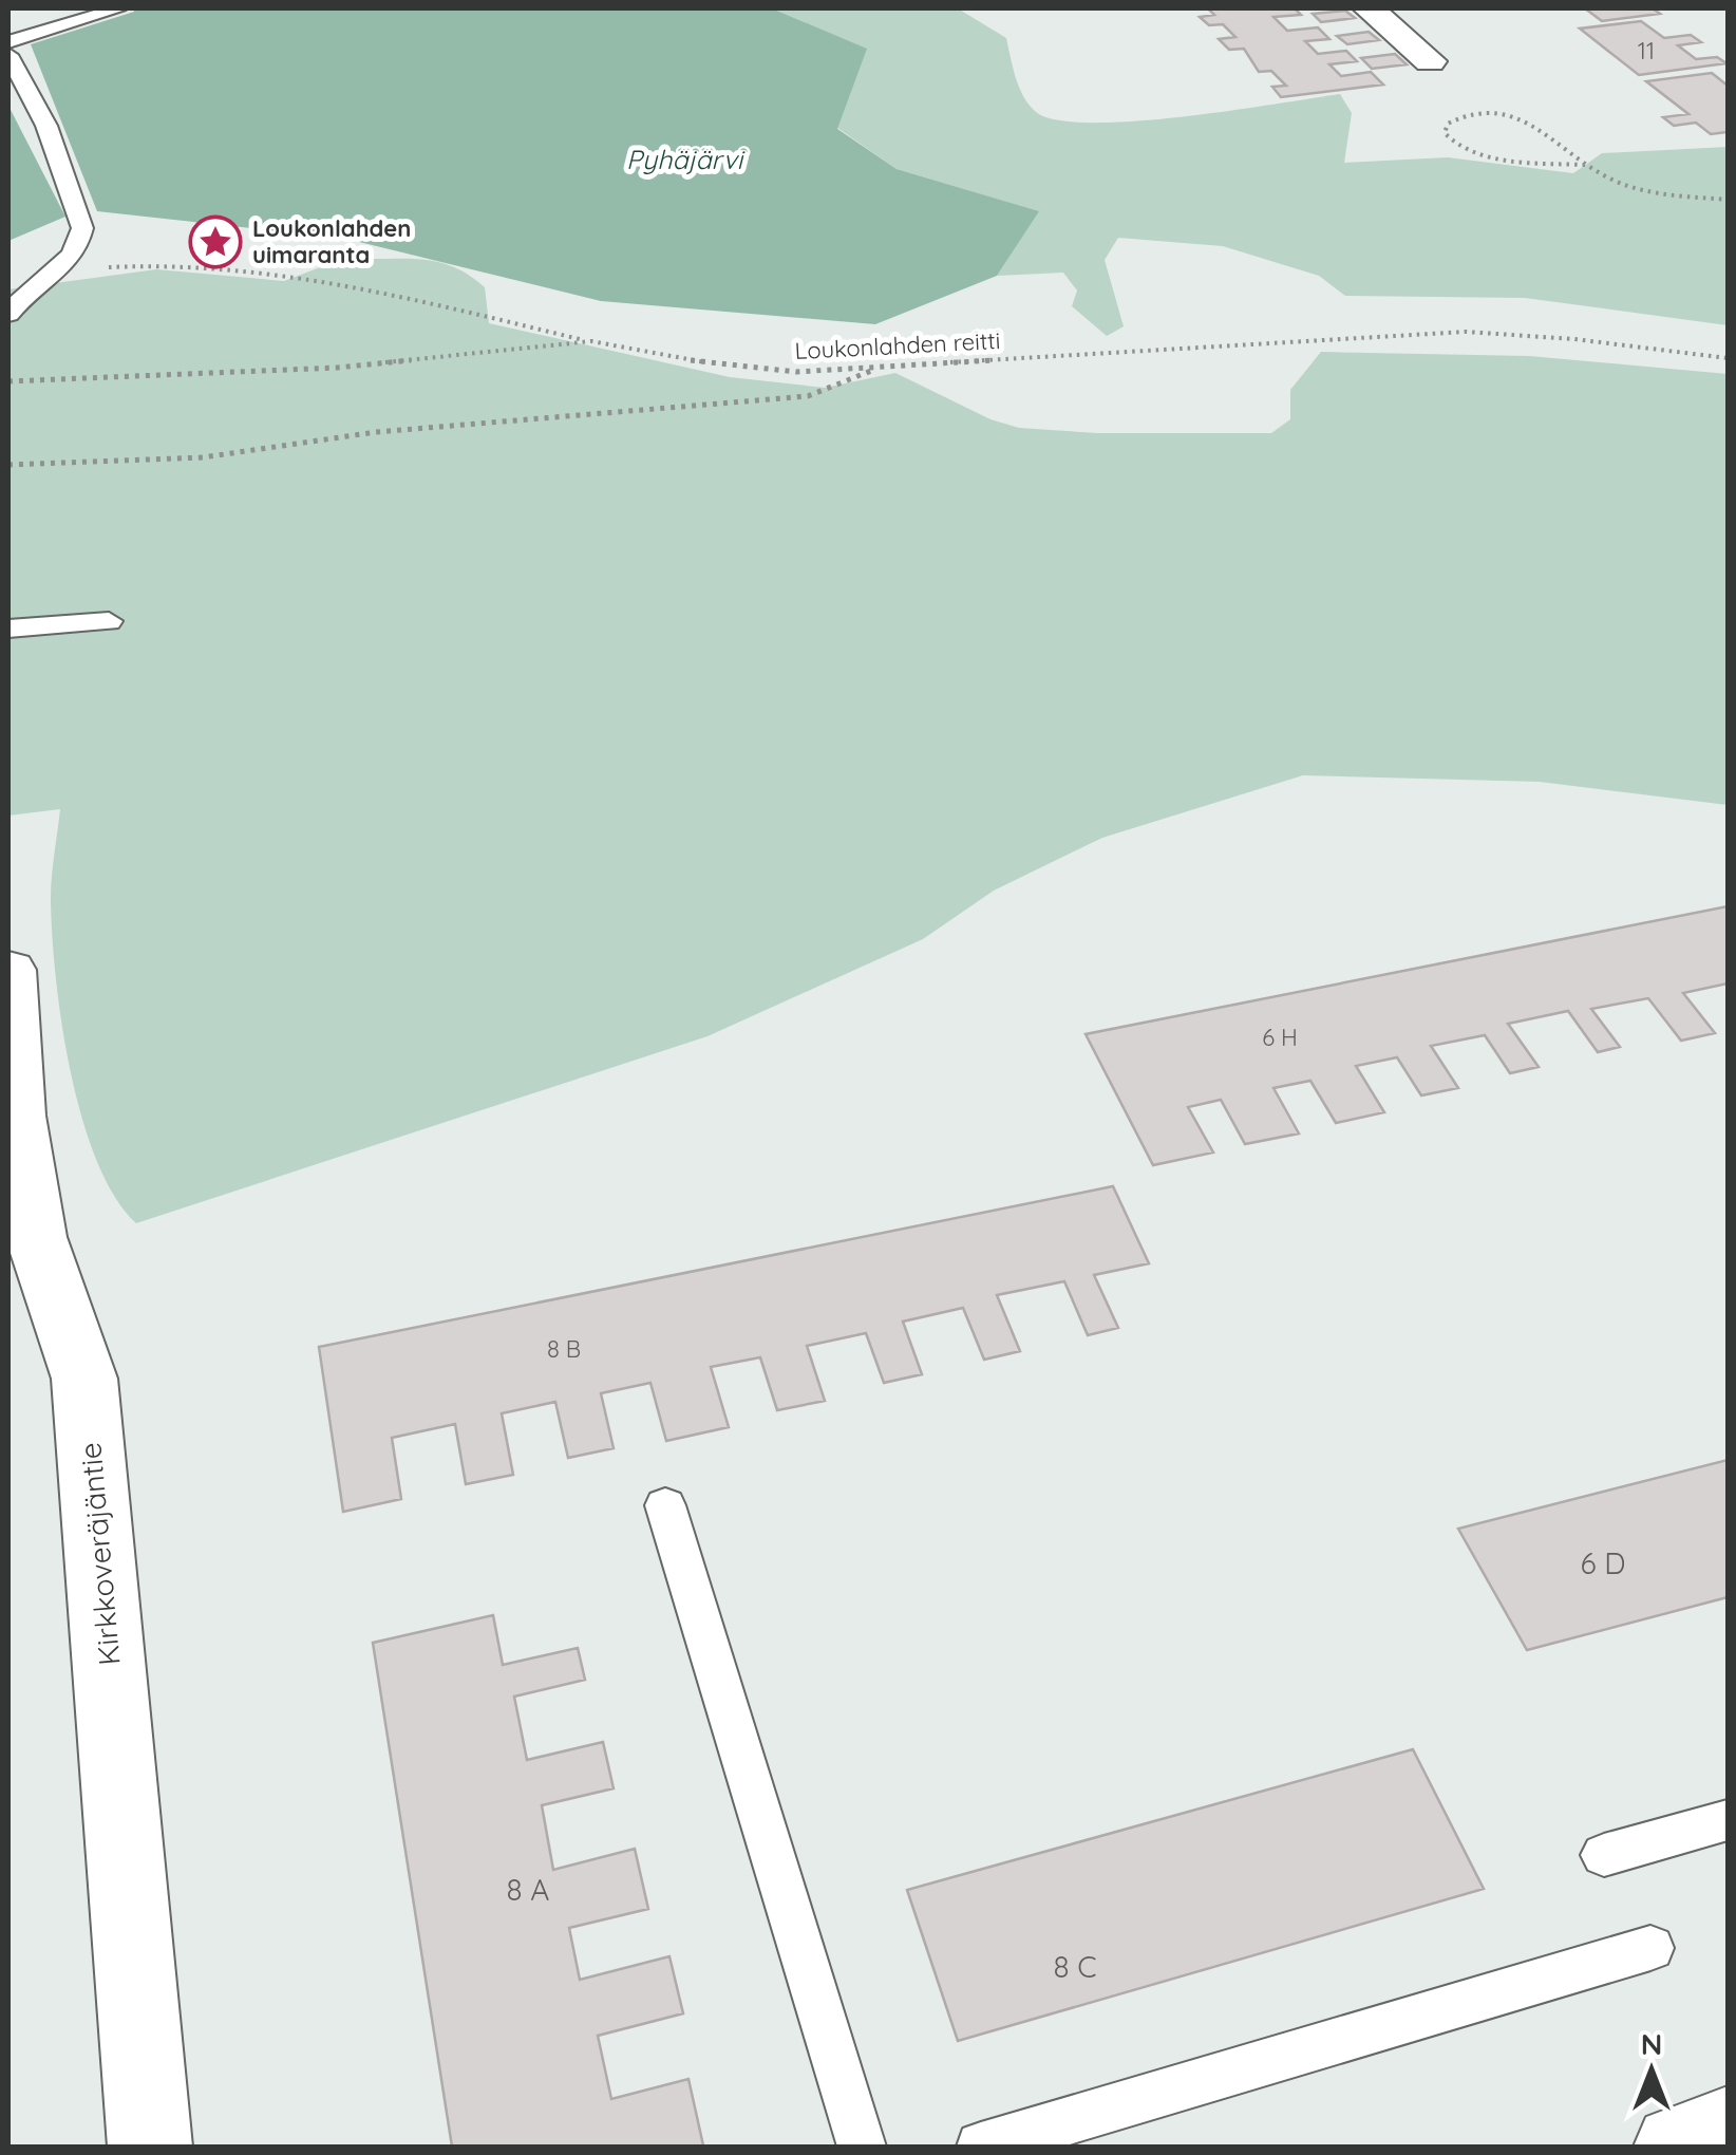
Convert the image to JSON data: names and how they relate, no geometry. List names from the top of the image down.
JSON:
{
  "streets": {
    "street": ["Kirkkoveräjäntie"],
    "path": ["Loukonlahden reitti"]
  },
  "water": ["Pyhäjärvi"],
  "places": {
    "place": ["Loukonlahden uimaranta"]
  },
  "house_numbers": [
    "11",
    "6 H",
    "8 B",
    "6 D",
    "8 A",
    "8 C"
  ],
  "north": "top"
}
